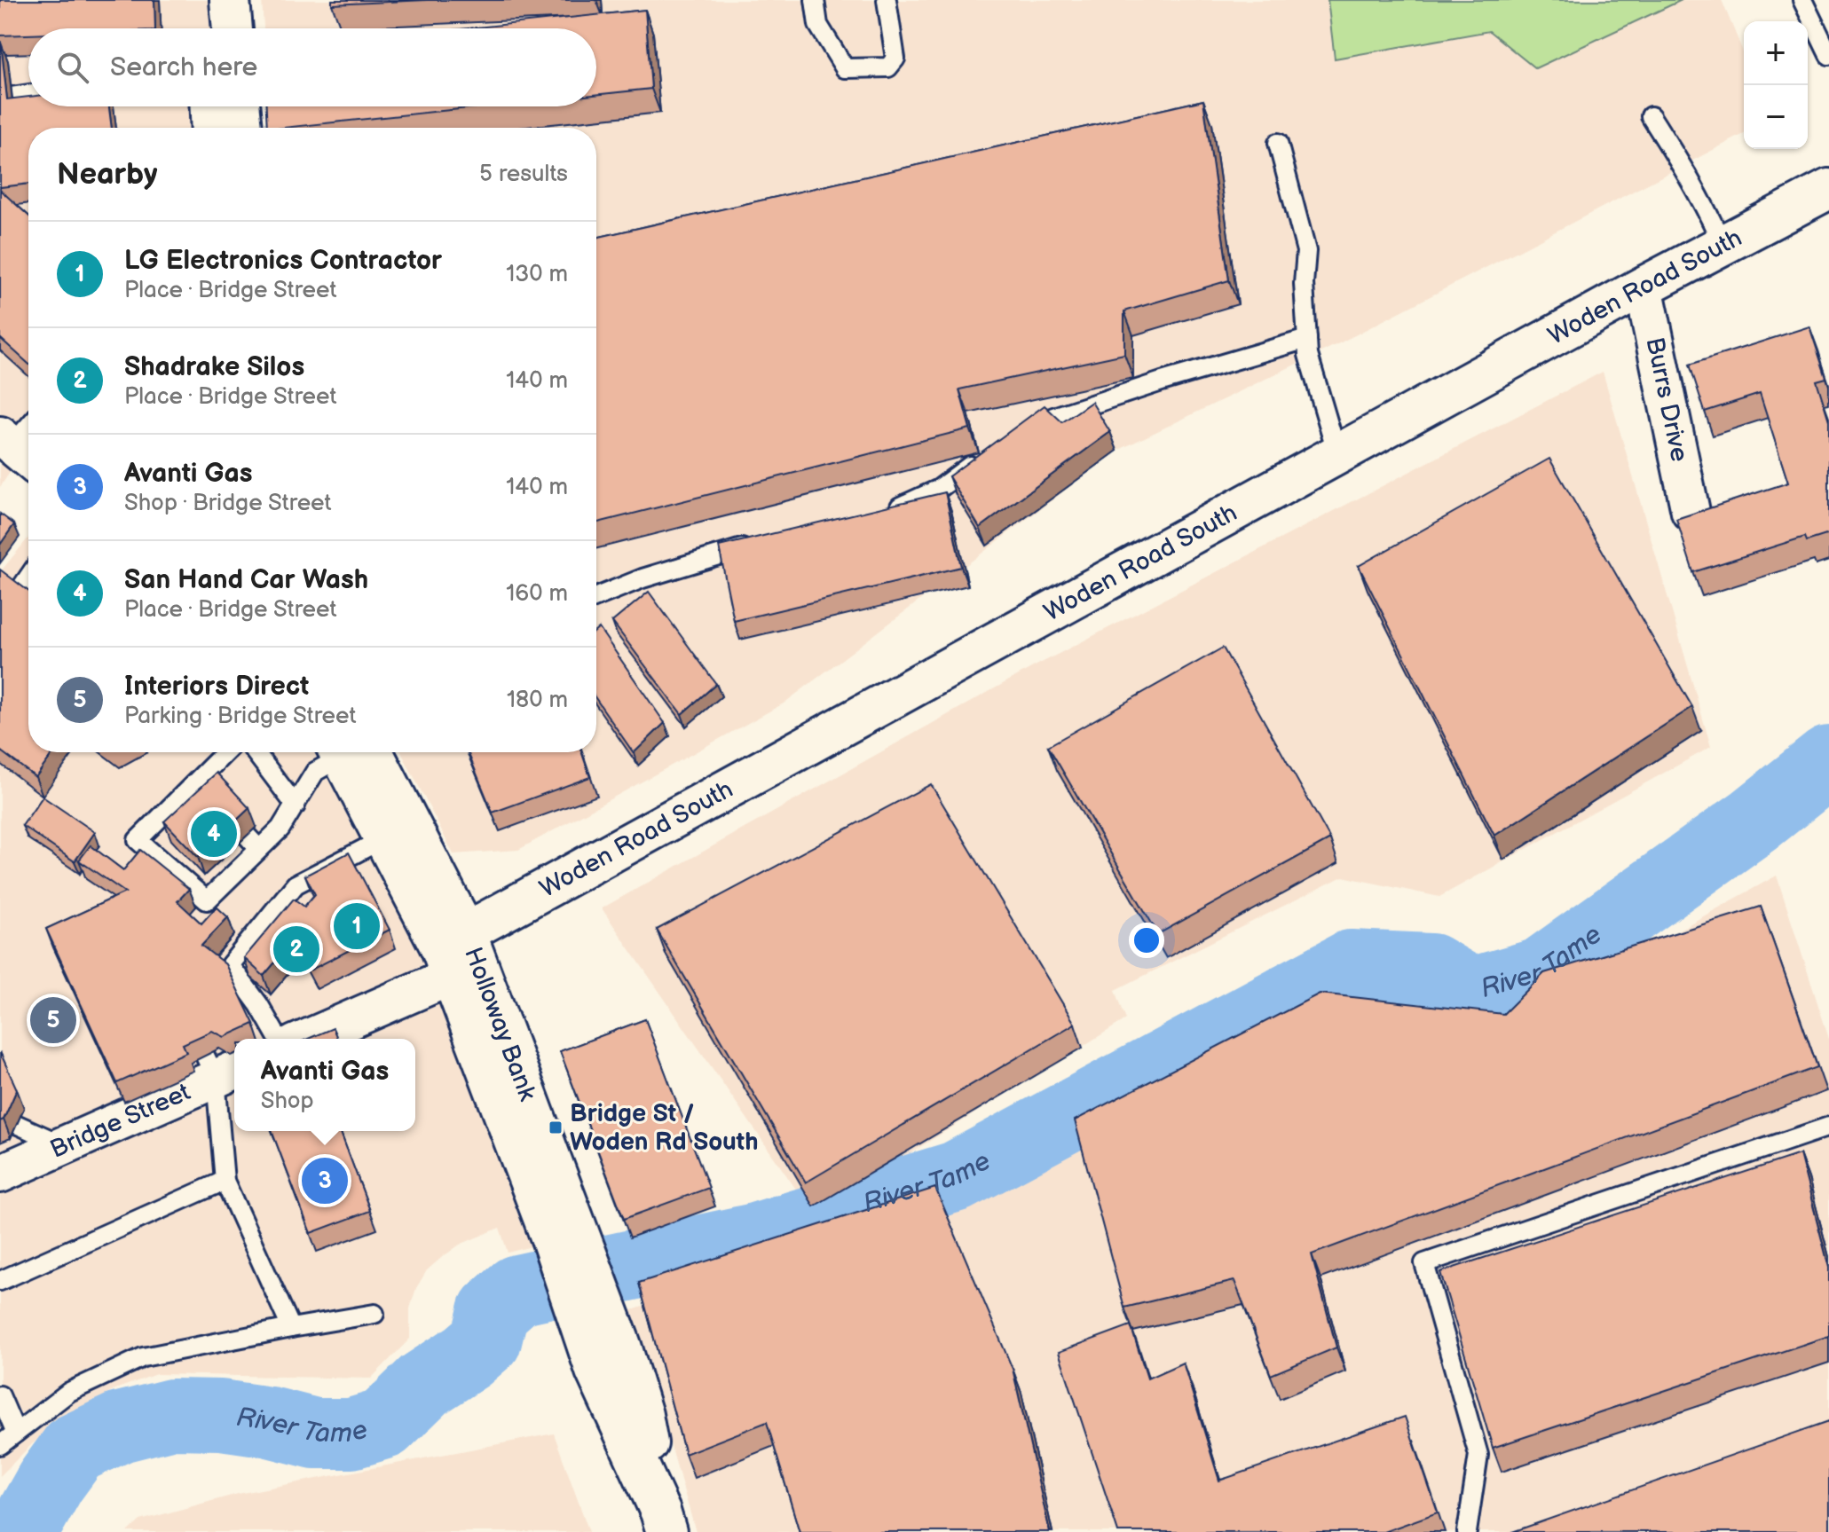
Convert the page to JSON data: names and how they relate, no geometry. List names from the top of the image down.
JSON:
{
  "streets": {
    "street": [
      "Woden Road South",
      "Burrs Drive",
      "Holloway Bank",
      "Bridge Street"
    ]
  },
  "crossings": [
    ["Woden Road South", "Burrs Drive"],
    ["Woden Road South", "Holloway Bank"]
  ],
  "water": ["River Tame"],
  "places": {
    "transit": ["Bridge St / Woden Rd South"]
  },
  "page": {
    "map_buttons": ["+", "−"],
    "search": "Search here",
    "heading": ["Nearby", "5 results"],
    "list": [
      {
        "mark": "1",
        "name": "LG Electronics Contractor",
        "note": "Place · Bridge Street",
        "value": "130 m"
      },
      {
        "mark": "2",
        "name": "Shadrake Silos",
        "note": "Place · Bridge Street",
        "value": "140 m"
      },
      {
        "mark": "3",
        "name": "Avanti Gas",
        "note": "Shop · Bridge Street",
        "value": "140 m"
      },
      {
        "mark": "4",
        "name": "San Hand Car Wash",
        "note": "Place · Bridge Street",
        "value": "160 m"
      },
      {
        "mark": "5",
        "name": "Interiors Direct",
        "note": "Parking · Bridge Street",
        "value": "180 m"
      }
    ],
    "pins": [
      "4",
      "1",
      "2",
      "5",
      "3"
    ],
    "popup": ["Avanti Gas", "Shop"]
  }
}
